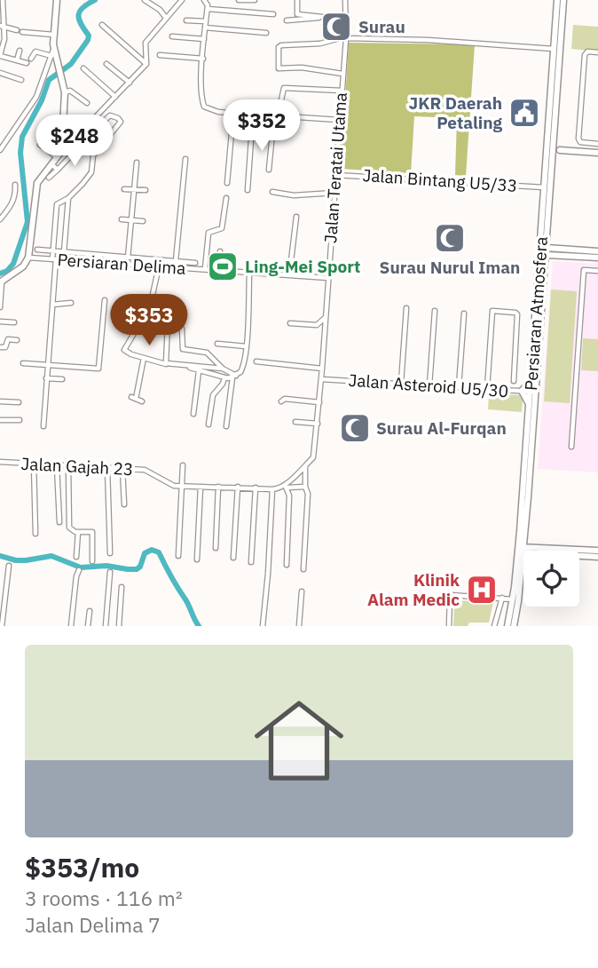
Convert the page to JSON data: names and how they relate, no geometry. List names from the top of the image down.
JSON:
{
  "streets": {
    "street": [
      "Jalan Teratai Utama",
      "Jalan Bintang U5/33",
      "Persiaran Delima",
      "Persiaran Atmosfera",
      "Jalan Asteroid U5/30",
      "Jalan Gajah 23"
    ]
  },
  "crossings": [
    ["Jalan Teratai Utama", "Jalan Bintang U5/33"],
    ["Jalan Teratai Utama", "Persiaran Delima"],
    ["Jalan Teratai Utama", "Jalan Asteroid U5/30"],
    ["Jalan Teratai Utama", "Jalan Gajah 23"],
    ["Jalan Bintang U5/33", "Persiaran Atmosfera"],
    ["Persiaran Atmosfera", "Jalan Asteroid U5/30"]
  ],
  "places": {
    "mosque": ["Surau", "Surau Nurul Iman", "Surau Al-Furqan"],
    "public building": ["JKR Daerah Petaling"],
    "sports": ["Ling-Mei Sport"],
    "hospital": ["Klinik Alam Medic"]
  },
  "page": {
    "price": ["$352", "$248", "$353"],
    "list": [
      {
        "name": "$353/mo",
        "note": "3 rooms · 116 m² · Jalan Delima 7"
      }
    ]
  }
}
